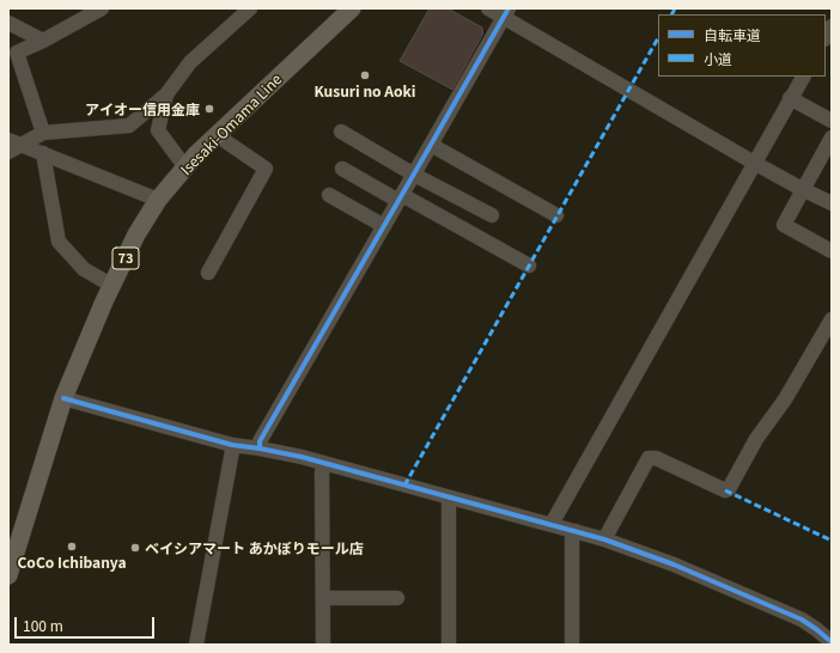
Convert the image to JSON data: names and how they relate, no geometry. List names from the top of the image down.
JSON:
{
  "streets": {
    "main road": ["Isesaki-Omama Line", "73"]
  },
  "places": [
    "Kusuri no Aoki",
    "アイオー信用金庫",
    "CoCo Ichibanya",
    "ベイシアマート あかぼりモール店"
  ],
  "legend": ["自転車道", "小道"],
  "scale_bar": "100 m"
}
